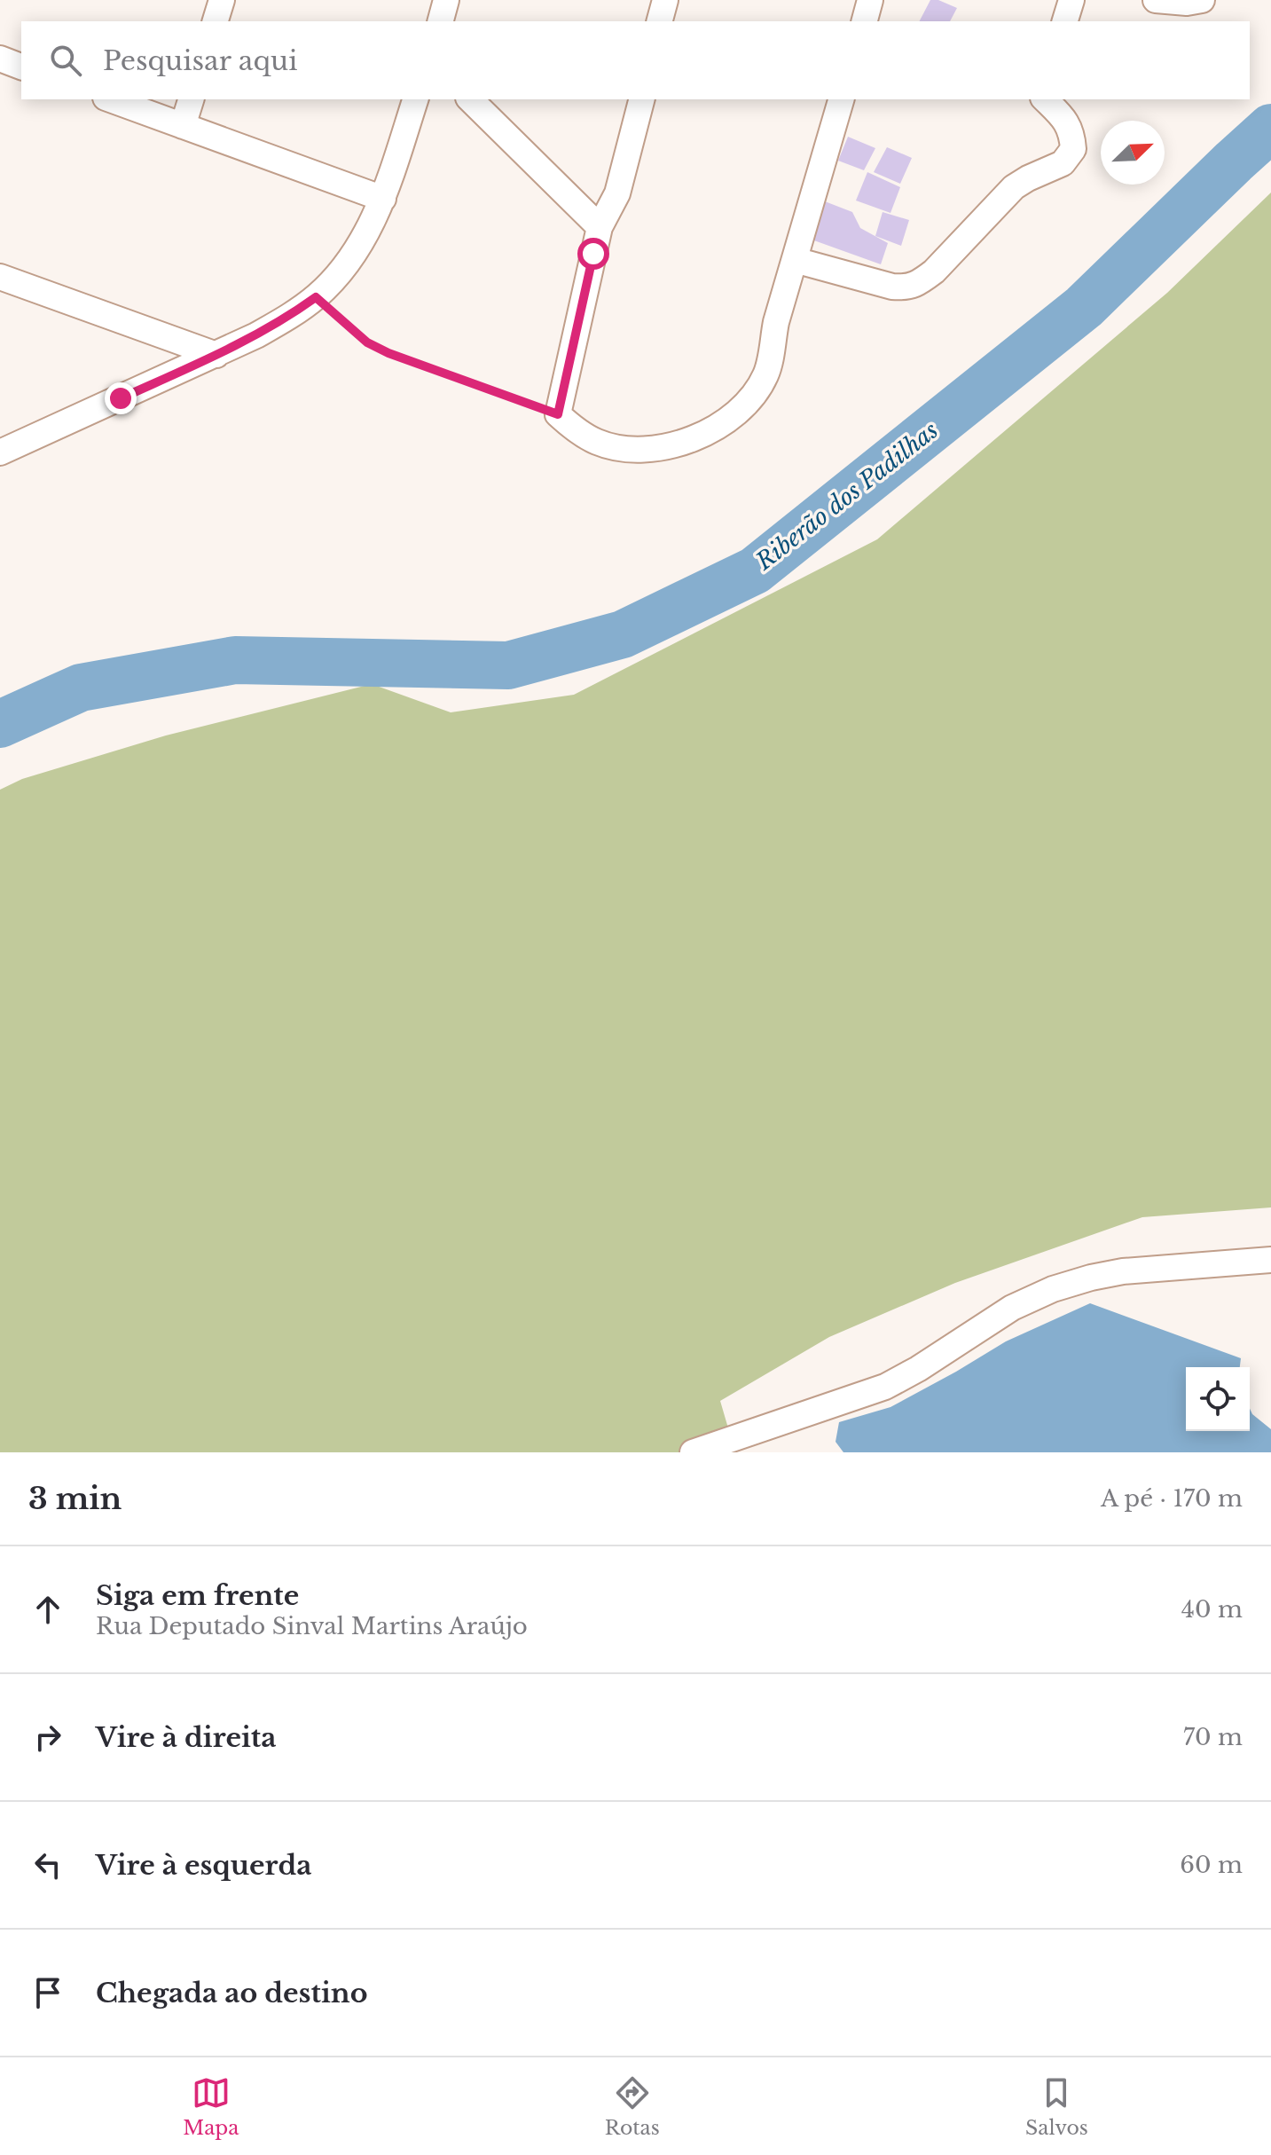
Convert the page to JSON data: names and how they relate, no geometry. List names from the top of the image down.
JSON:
{
  "water": ["Riberão dos Padilhas"],
  "north": "top right",
  "page": {
    "search": "Pesquisar aqui",
    "heading": ["3 min", "A pé · 170 m"],
    "list": [
      ["Siga em frente", "Rua Deputado Sinval Martins Araújo", "40 m"],
      ["Vire à direita", "70 m"],
      ["Vire à esquerda", "60 m"],
      "Chegada ao destino"
    ],
    "nav": ["Mapa", "Rotas", "Salvos"]
  }
}
